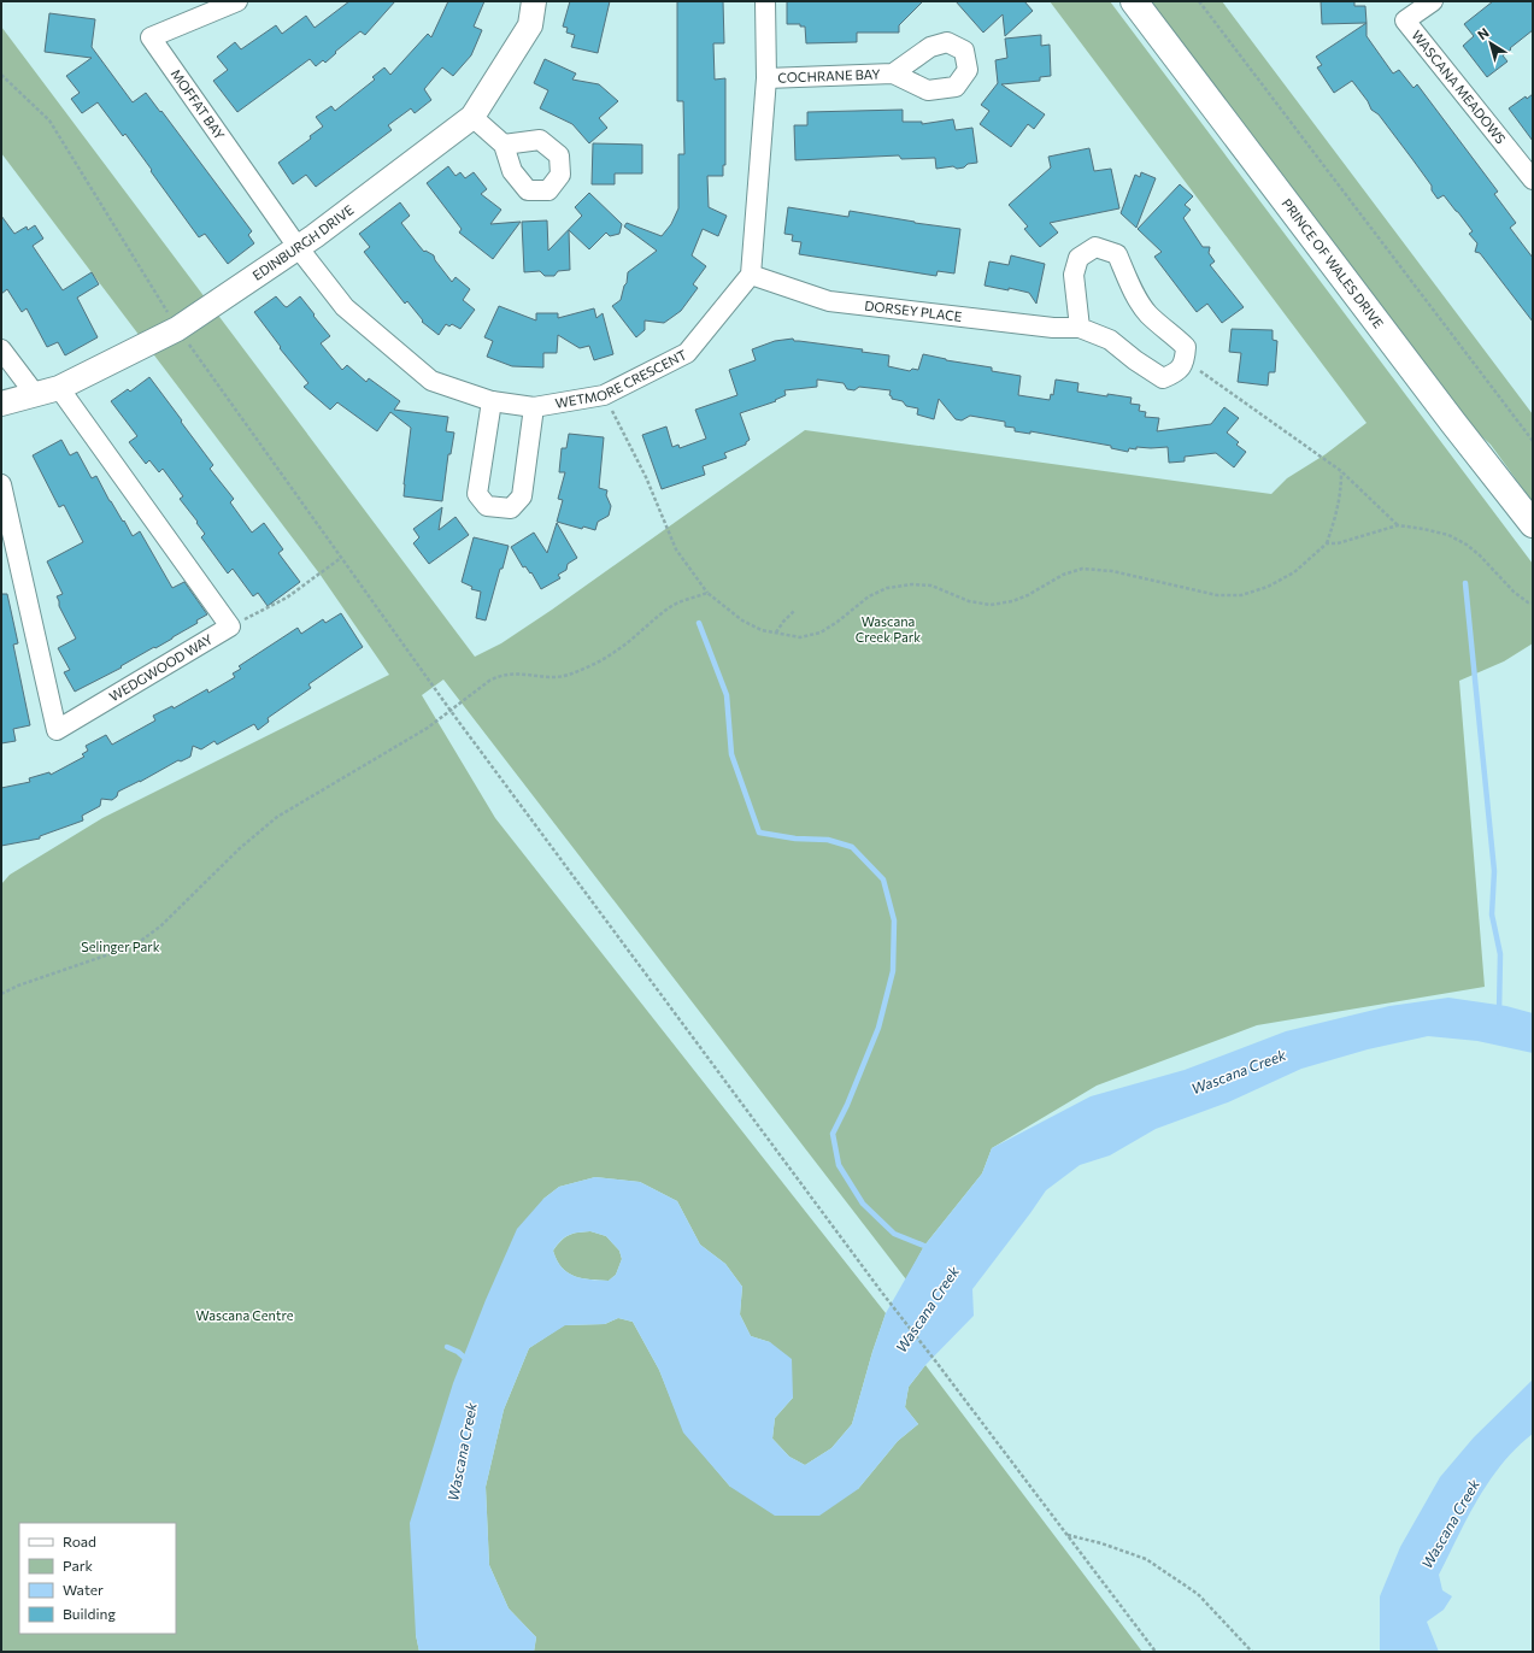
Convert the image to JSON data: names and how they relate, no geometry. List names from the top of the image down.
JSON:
{
  "streets": {
    "main road": ["PRINCE OF WALES DRIVE"],
    "street": [
      "COCHRANE BAY",
      "WASCANA MEADOWS",
      "MOFFAT BAY",
      "EDINBURGH DRIVE",
      "DORSEY PLACE",
      "WETMORE CRESCENT",
      "WEDGWOOD WAY"
    ]
  },
  "crossings": [
    ["MOFFAT BAY", "EDINBURGH DRIVE"],
    ["MOFFAT BAY", "WETMORE CRESCENT"],
    ["EDINBURGH DRIVE", "WETMORE CRESCENT"],
    ["DORSEY PLACE", "WETMORE CRESCENT"]
  ],
  "water": ["Wascana Creek"],
  "parks": ["Wascana Creek Park", "Selinger Park", "Wascana Centre"],
  "legend": [
    "Road",
    "Park",
    "Water",
    "Building"
  ],
  "north": "top left"
}
